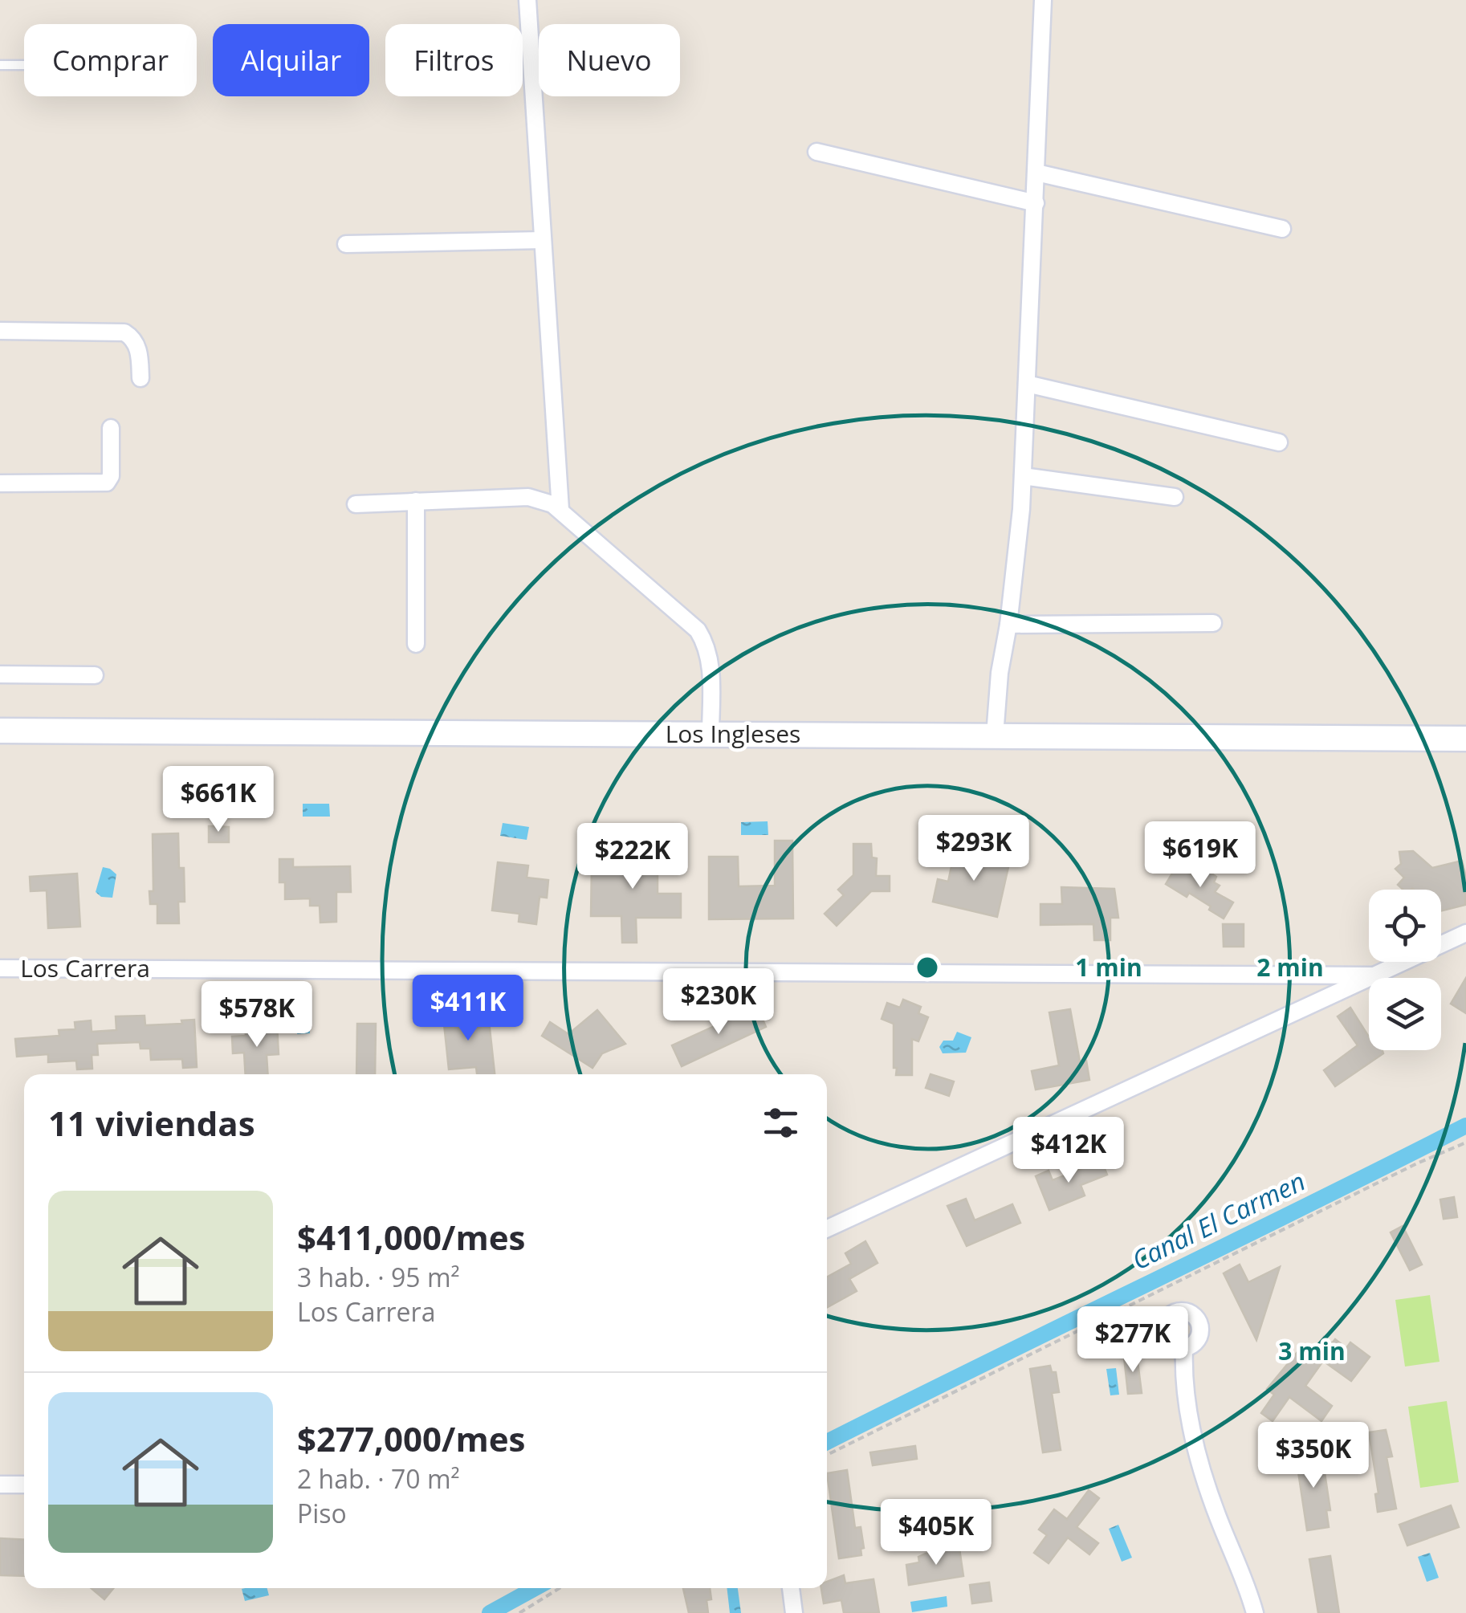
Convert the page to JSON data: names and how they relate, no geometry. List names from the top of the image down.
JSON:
{
  "streets": {
    "street": ["Los Ingleses", "Los Carrera"]
  },
  "water": ["Canal El Carmen"],
  "page": {
    "chip": [
      "Comprar",
      "Alquilar",
      "Filtros",
      "Nuevo"
    ],
    "price": [
      "$661K",
      "$293K",
      "$619K",
      "$222K",
      "$230K",
      "$411K",
      "$578K",
      "$412K",
      "$277K",
      "$350K",
      "$405K"
    ],
    "heading": "11 viviendas",
    "list": [
      {
        "name": "$411,000/mes",
        "note": "3 hab. · 95 m² · Los Carrera"
      },
      {
        "name": "$277,000/mes",
        "note": "2 hab. · 70 m² · Piso"
      }
    ]
  },
  "rings": ["1 min", "2 min", "3 min"]
}
